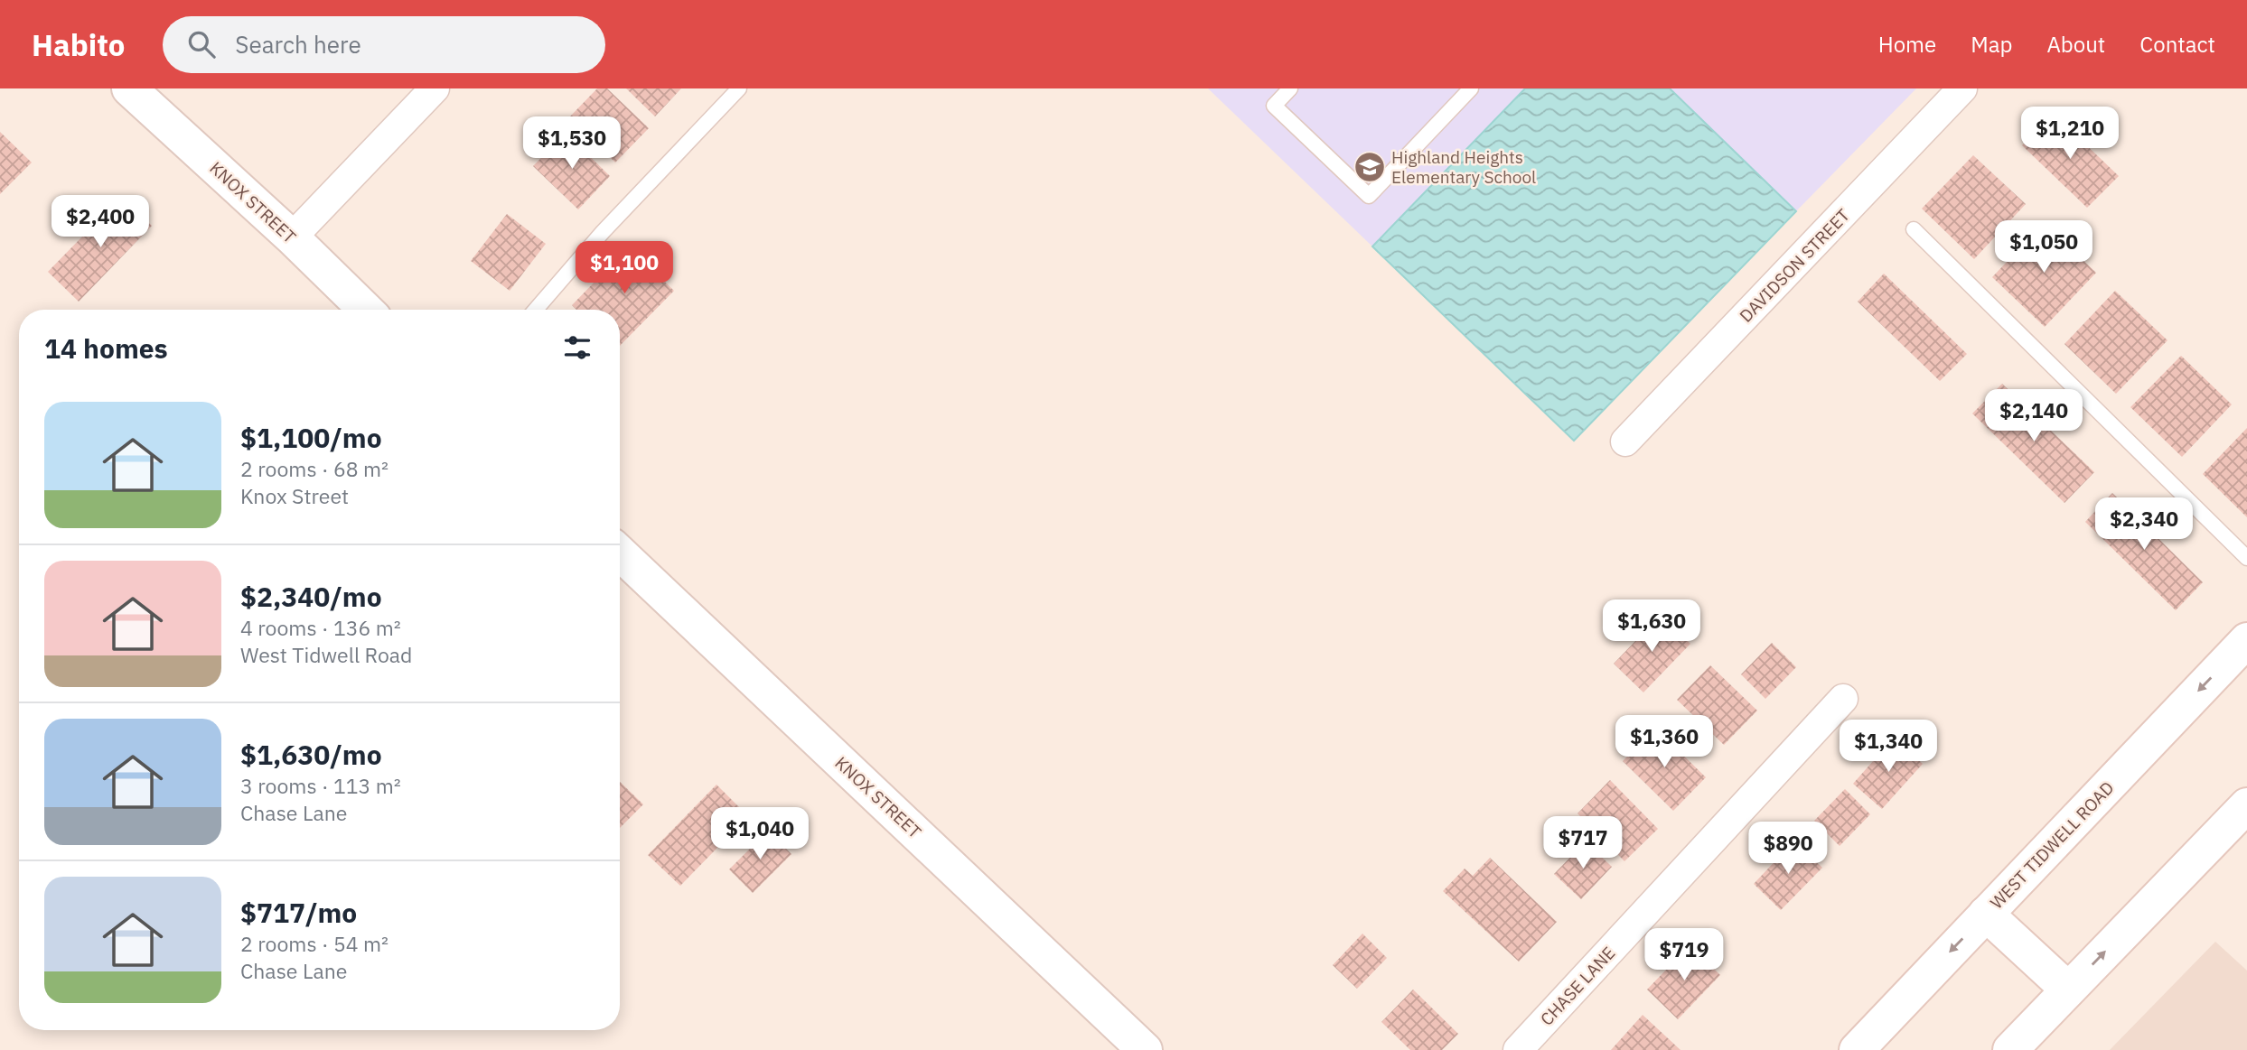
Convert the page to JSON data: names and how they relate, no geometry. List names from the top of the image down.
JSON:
{
  "streets": {
    "street": [
      "KNOX STREET",
      "DAVIDSON STREET",
      "WEST TIDWELL ROAD",
      "CHASE LANE"
    ]
  },
  "places": {
    "school or university": ["Highland Heights Elementary School"]
  },
  "page": {
    "header": "Habito",
    "search": "Search here",
    "nav": [
      "Home",
      "Map",
      "About",
      "Contact"
    ],
    "price": [
      "$1,210",
      "$1,530",
      "$2,400",
      "$1,050",
      "$1,100",
      "$2,140",
      "$2,340",
      "$1,630",
      "$1,360",
      "$1,340",
      "$1,040",
      "$717",
      "$890",
      "$719"
    ],
    "heading": "14 homes",
    "list": [
      {
        "name": "$1,100/mo",
        "note": "2 rooms · 68 m² · Knox Street"
      },
      {
        "name": "$2,340/mo",
        "note": "4 rooms · 136 m² · West Tidwell Road"
      },
      {
        "name": "$1,630/mo",
        "note": "3 rooms · 113 m² · Chase Lane"
      },
      {
        "name": "$717/mo",
        "note": "2 rooms · 54 m² · Chase Lane"
      }
    ]
  }
}
